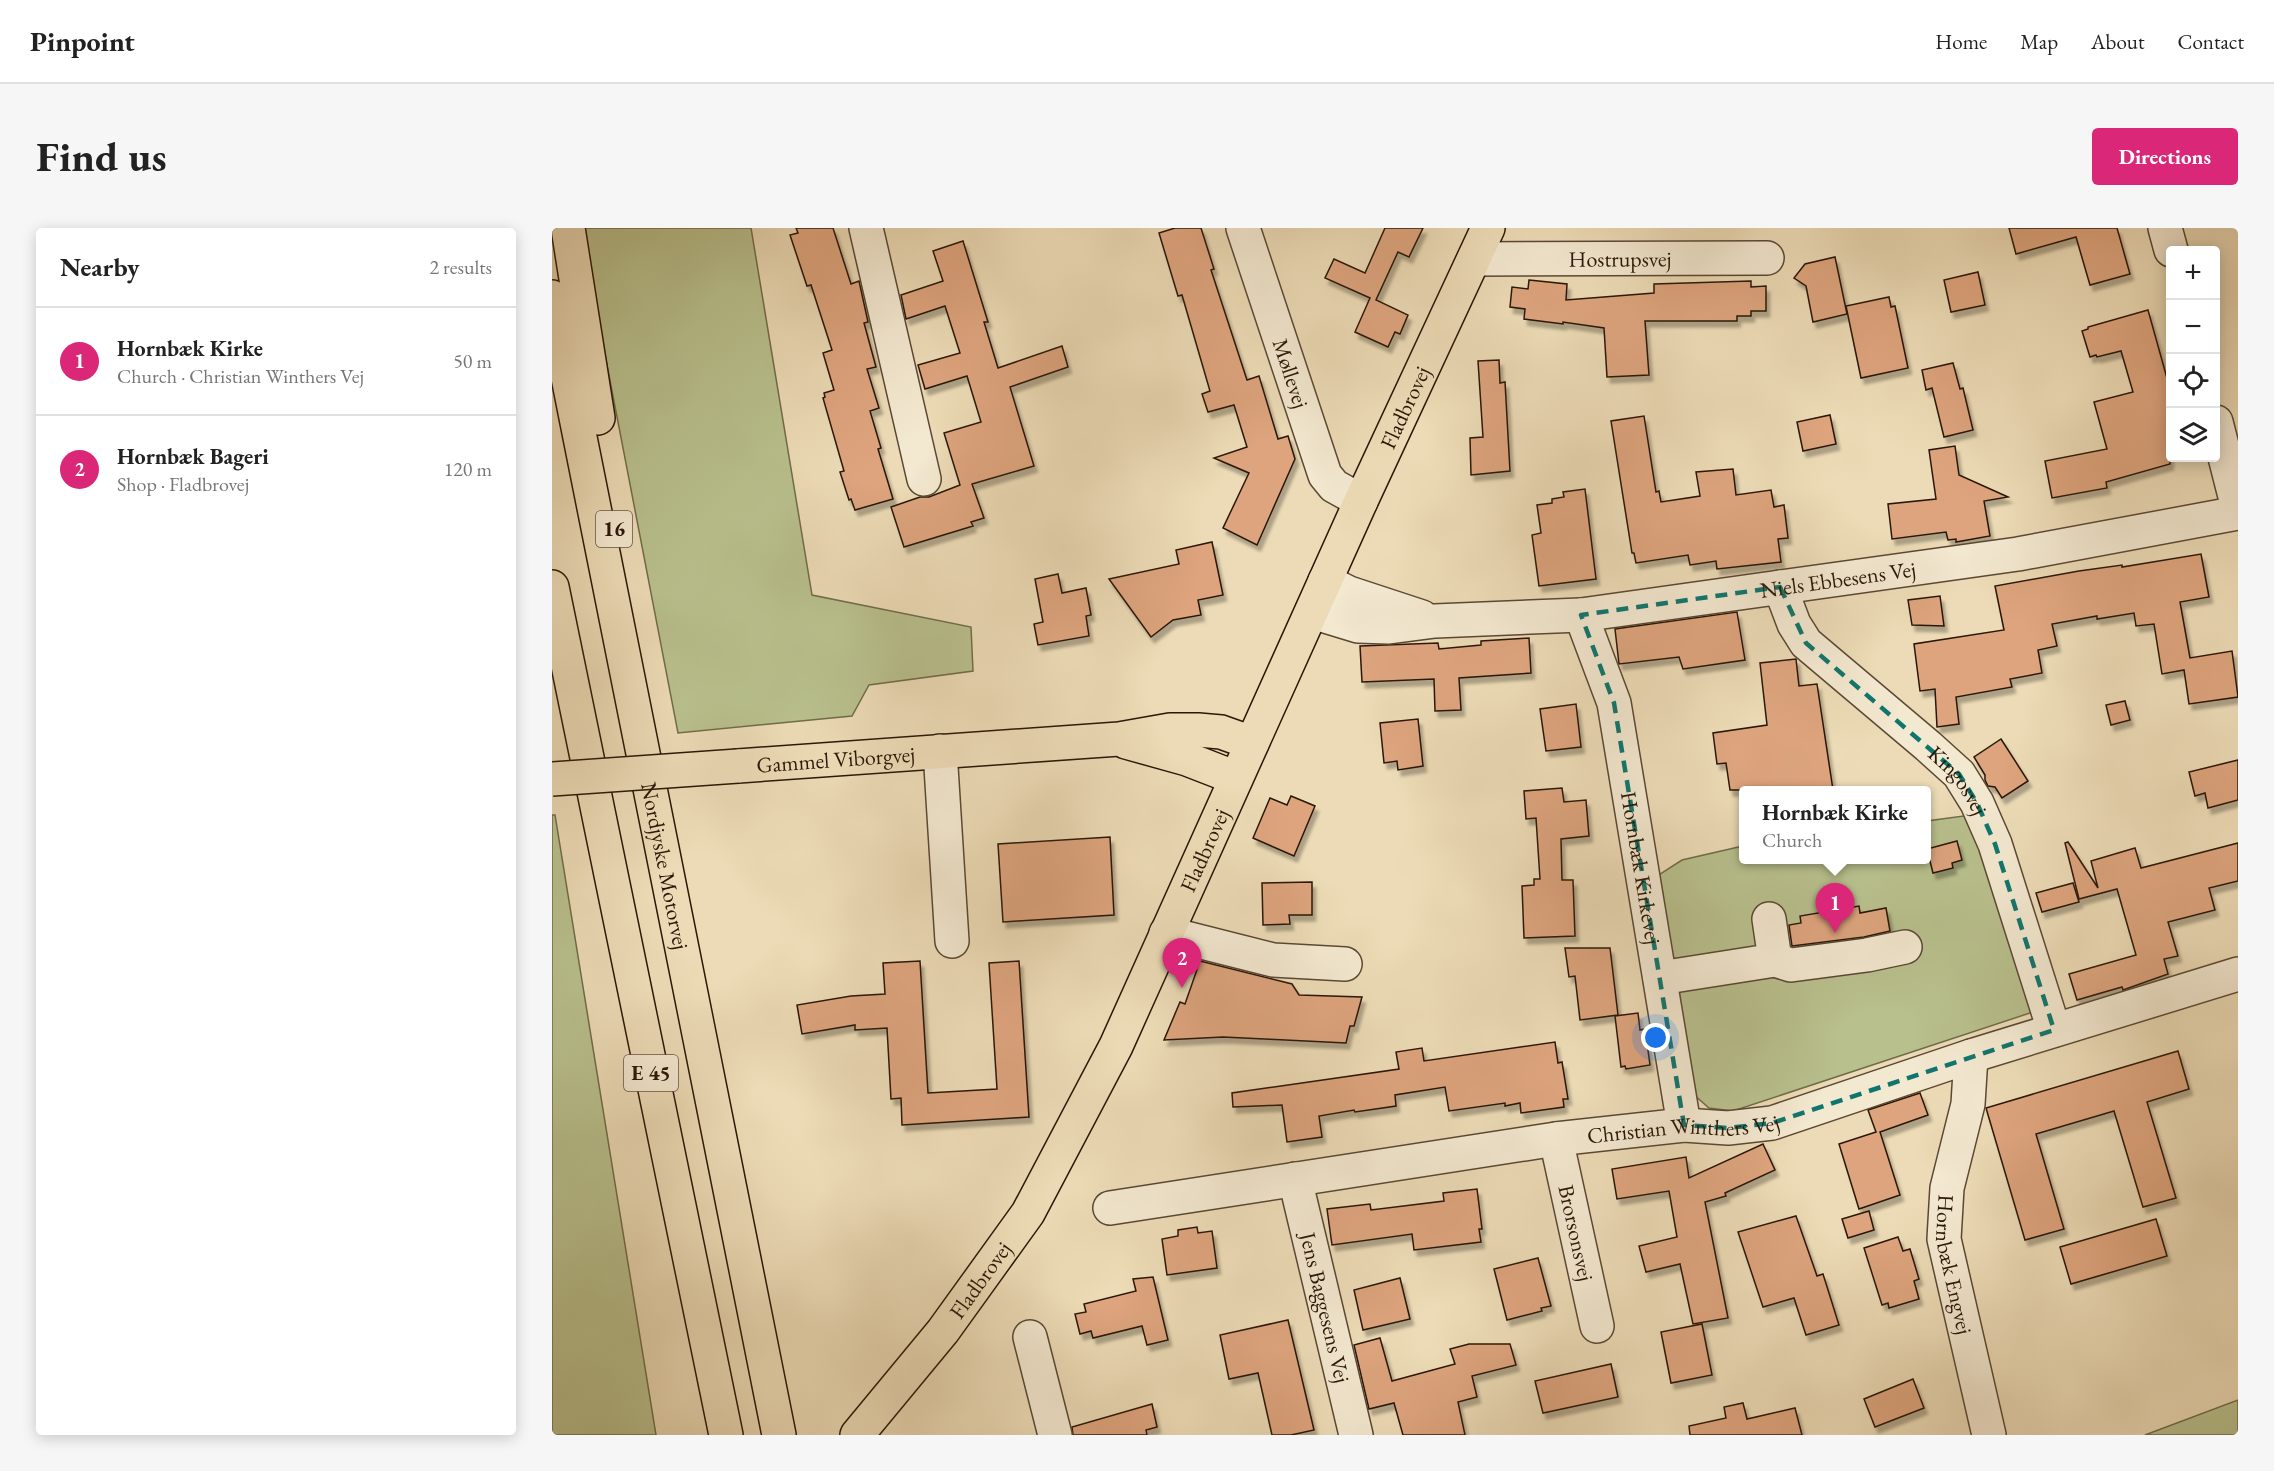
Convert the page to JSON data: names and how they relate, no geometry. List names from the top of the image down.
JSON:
{
  "streets": {
    "main road": [
      "Fladbrovej",
      "16",
      "Gammel Viborgvej",
      "Nordjyske Motorvej",
      "E 45"
    ],
    "street": [
      "Hostrupsvej",
      "Møllevej",
      "Niels Ebbesens Vej",
      "Kingosvej",
      "Hornbæk Kirkevej",
      "Christian Winthers Vej",
      "Brorsonsvej",
      "Hornbæk Engvej",
      "Jens Baggesens Vej"
    ]
  },
  "crossings": [
    ["Hostrupsvej", "Fladbrovej"],
    ["Møllevej", "Fladbrovej"],
    ["Fladbrovej", "Niels Ebbesens Vej"],
    ["Fladbrovej", "Gammel Viborgvej"],
    ["16", "Nordjyske Motorvej"],
    ["Niels Ebbesens Vej", "Kingosvej"],
    ["Niels Ebbesens Vej", "Hornbæk Kirkevej"],
    ["Kingosvej", "Christian Winthers Vej"],
    ["Hornbæk Kirkevej", "Christian Winthers Vej"],
    ["Christian Winthers Vej", "Brorsonsvej"],
    ["Christian Winthers Vej", "Hornbæk Engvej"],
    ["Christian Winthers Vej", "Jens Baggesens Vej"]
  ],
  "page": {
    "header": "Pinpoint",
    "nav": [
      "Home",
      "Map",
      "About",
      "Contact"
    ],
    "buttons": "Directions",
    "title": "Find us",
    "heading": ["Nearby", "2 results"],
    "map_buttons": ["+", "−"],
    "list": [
      {
        "mark": "1",
        "name": "Hornbæk Kirke",
        "note": "Church · Christian Winthers Vej",
        "value": "50 m"
      },
      {
        "mark": "2",
        "name": "Hornbæk Bageri",
        "note": "Shop · Fladbrovej",
        "value": "120 m"
      }
    ],
    "popup": ["Hornbæk Kirke", "Church"],
    "pins": ["1", "2"]
  }
}
